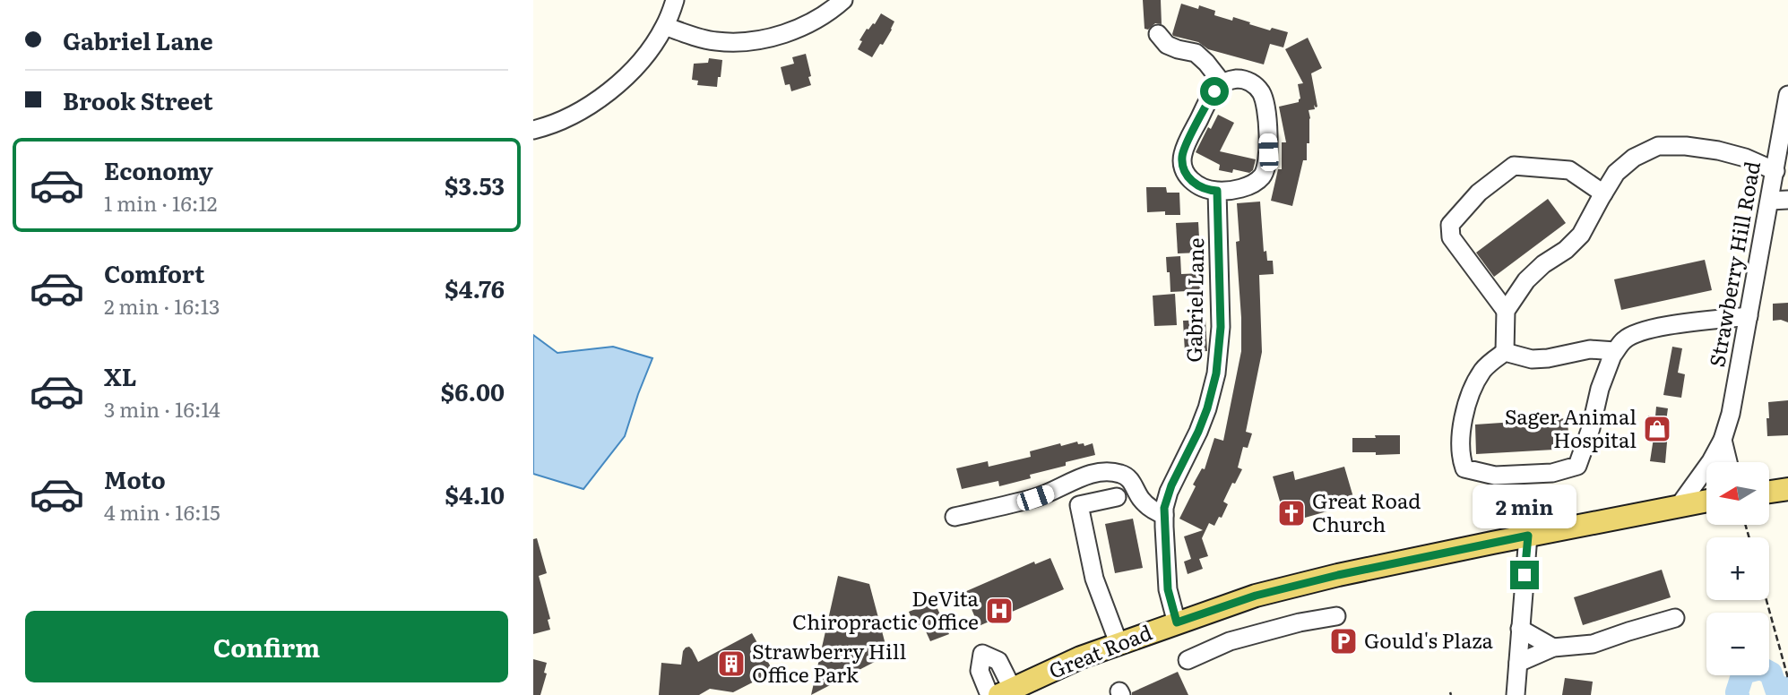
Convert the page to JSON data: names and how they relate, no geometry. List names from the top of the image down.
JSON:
{
  "streets": {
    "main road": ["Great Road"],
    "street": ["Strawberry Hill Road", "Gabriel Lane"]
  },
  "crossings": [
    ["Strawberry Hill Road", "Great Road"],
    ["Gabriel Lane", "Great Road"]
  ],
  "places": {
    "shop": ["Sager Animal Hospital"],
    "church": ["Great Road Church"],
    "hospital": ["DeVita Chiropractic Office"],
    "parking": ["Gould's Plaza"],
    "building": ["Strawberry Hill Office Park"]
  },
  "north": "left",
  "page": {
    "banner": ["Gabriel Lane", "Brook Street"],
    "list": [
      {
        "name": "Economy",
        "note": "1 min · 16:12",
        "value": "$3.53"
      },
      {
        "name": "Comfort",
        "note": "2 min · 16:13",
        "value": "$4.76"
      },
      {
        "name": "XL",
        "note": "3 min · 16:14",
        "value": "$6.00"
      },
      {
        "name": "Moto",
        "note": "4 min · 16:15",
        "value": "$4.10"
      }
    ],
    "map_buttons": ["+", "−"],
    "bubble": "2 min",
    "buttons": "Confirm"
  }
}
